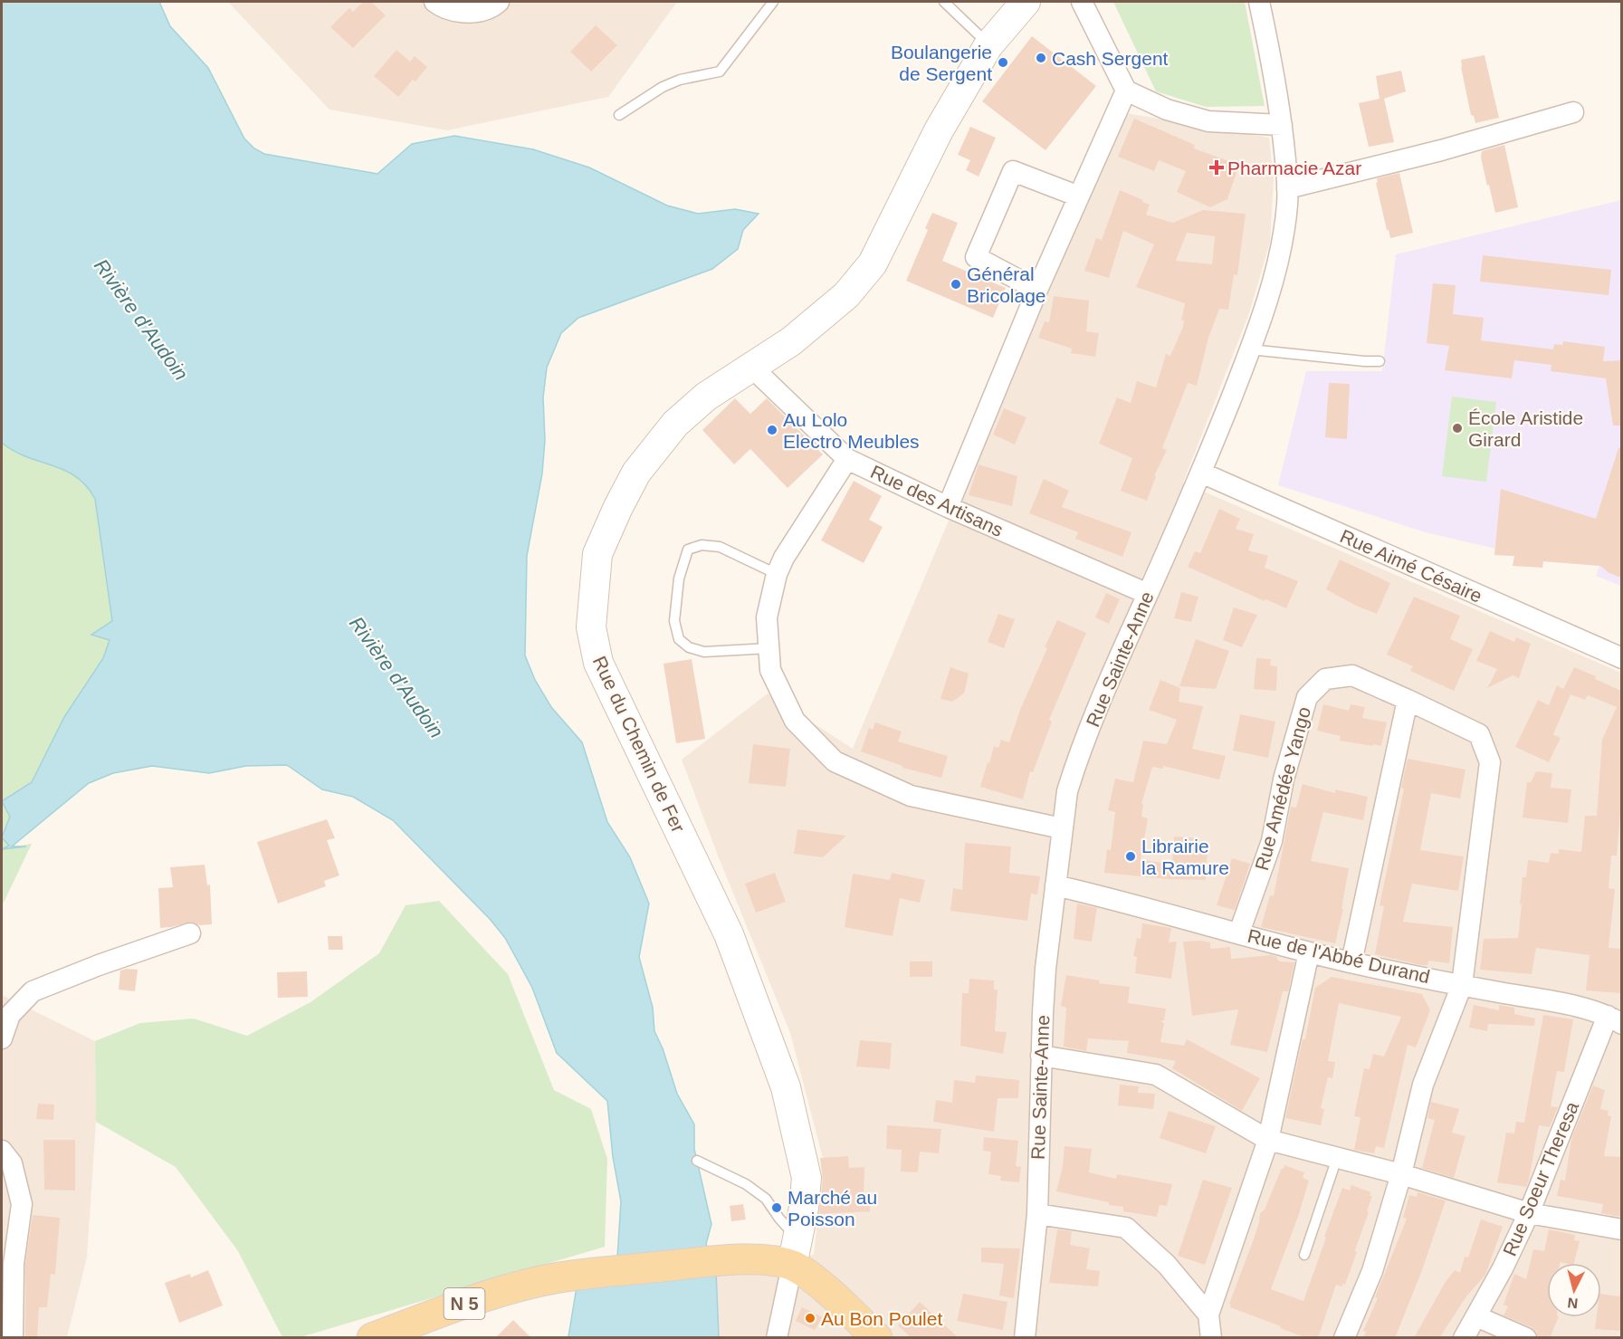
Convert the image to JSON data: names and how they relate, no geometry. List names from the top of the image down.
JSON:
{
  "streets": {
    "main road": ["Rue du Chemin de Fer", "N 5"],
    "street": [
      "Rue des Artisans",
      "Rue Aimé Césaire",
      "Rue Sainte-Anne",
      "Rue Amédée Yango",
      "Rue de l'Abbé Durand",
      "Rue Soeur Theresa"
    ]
  },
  "crossings": [
    ["Rue des Artisans", "Rue Sainte-Anne"],
    ["Rue des Artisans", "Rue du Chemin de Fer"],
    ["Rue Aimé Césaire", "Rue Sainte-Anne"],
    ["Rue Sainte-Anne", "Rue de l'Abbé Durand"],
    ["Rue du Chemin de Fer", "N 5"],
    ["Rue Amédée Yango", "Rue de l'Abbé Durand"],
    ["Rue de l'Abbé Durand", "Rue Soeur Theresa"]
  ],
  "water": ["Rivière d'Audoin"],
  "places": {
    "other": [
      "Cash Sergent",
      "Boulangerie de Sergent",
      "Général Bricolage",
      "École Aristide Girard",
      "Au Lolo Electro Meubles",
      "Librairie la Ramure",
      "Marché au Poisson",
      "Au Bon Poulet"
    ],
    "health": ["Pharmacie Azar"]
  },
  "north": "bottom"
}
